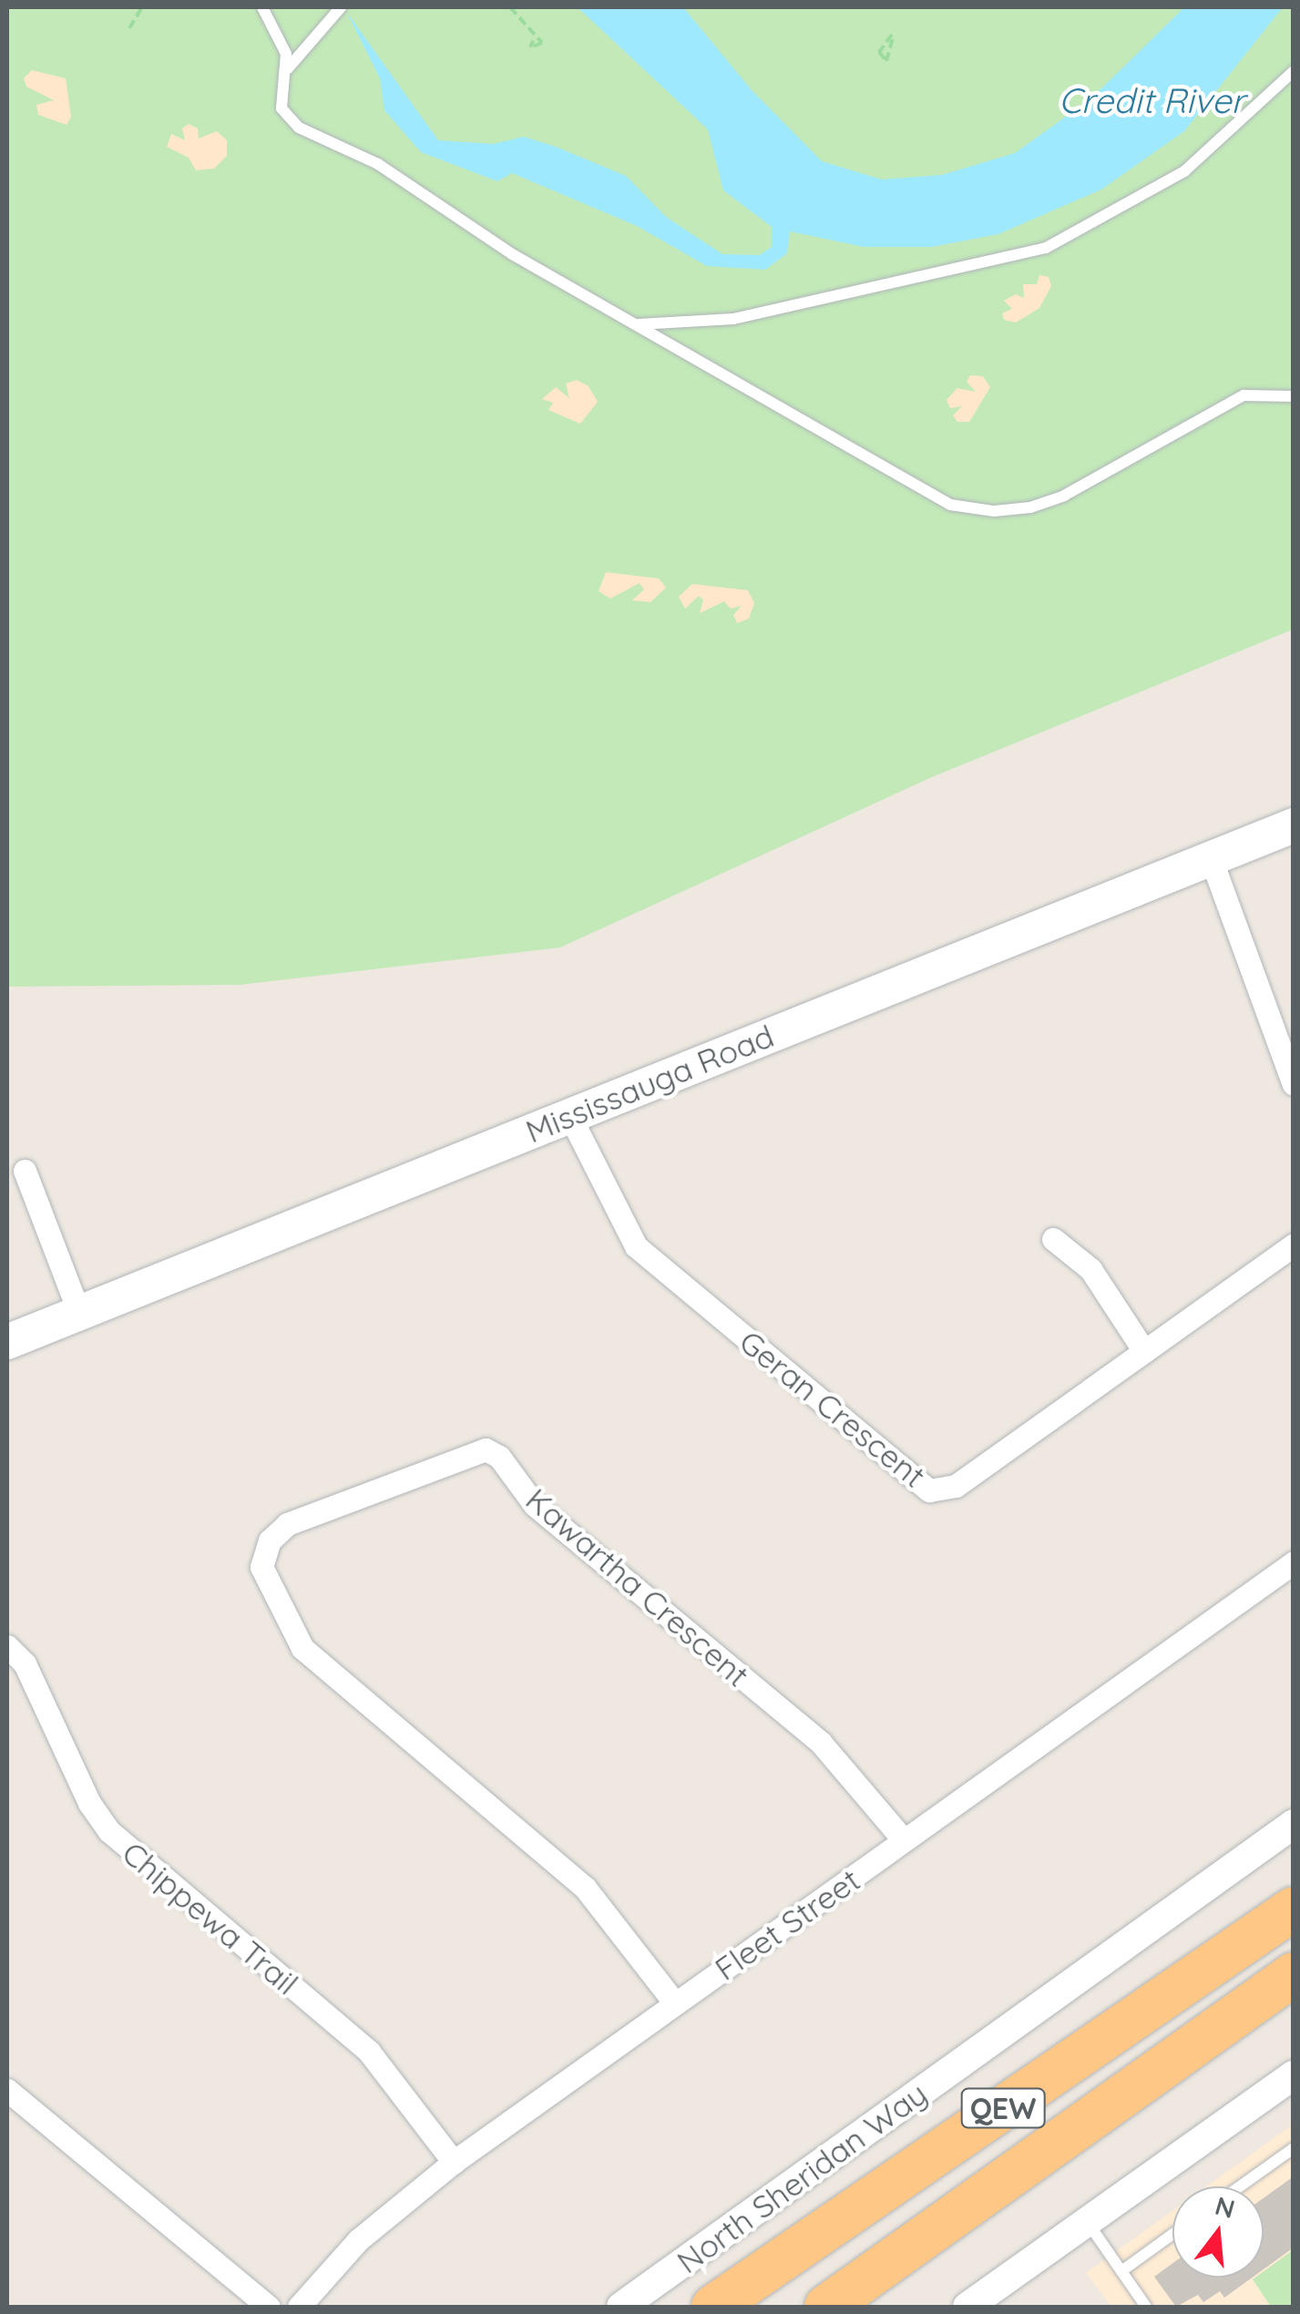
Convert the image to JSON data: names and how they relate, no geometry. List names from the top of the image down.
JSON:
{
  "streets": {
    "highway": ["QEW"],
    "main road": ["Mississauga Road"],
    "street": [
      "Geran Crescent",
      "Kawartha Crescent",
      "Chippewa Trail",
      "Fleet Street",
      "North Sheridan Way"
    ]
  },
  "crossings": [
    ["Mississauga Road", "Geran Crescent"],
    ["Kawartha Crescent", "Fleet Street"],
    ["Chippewa Trail", "Fleet Street"]
  ],
  "water": ["Credit River"],
  "north": "top"
}
